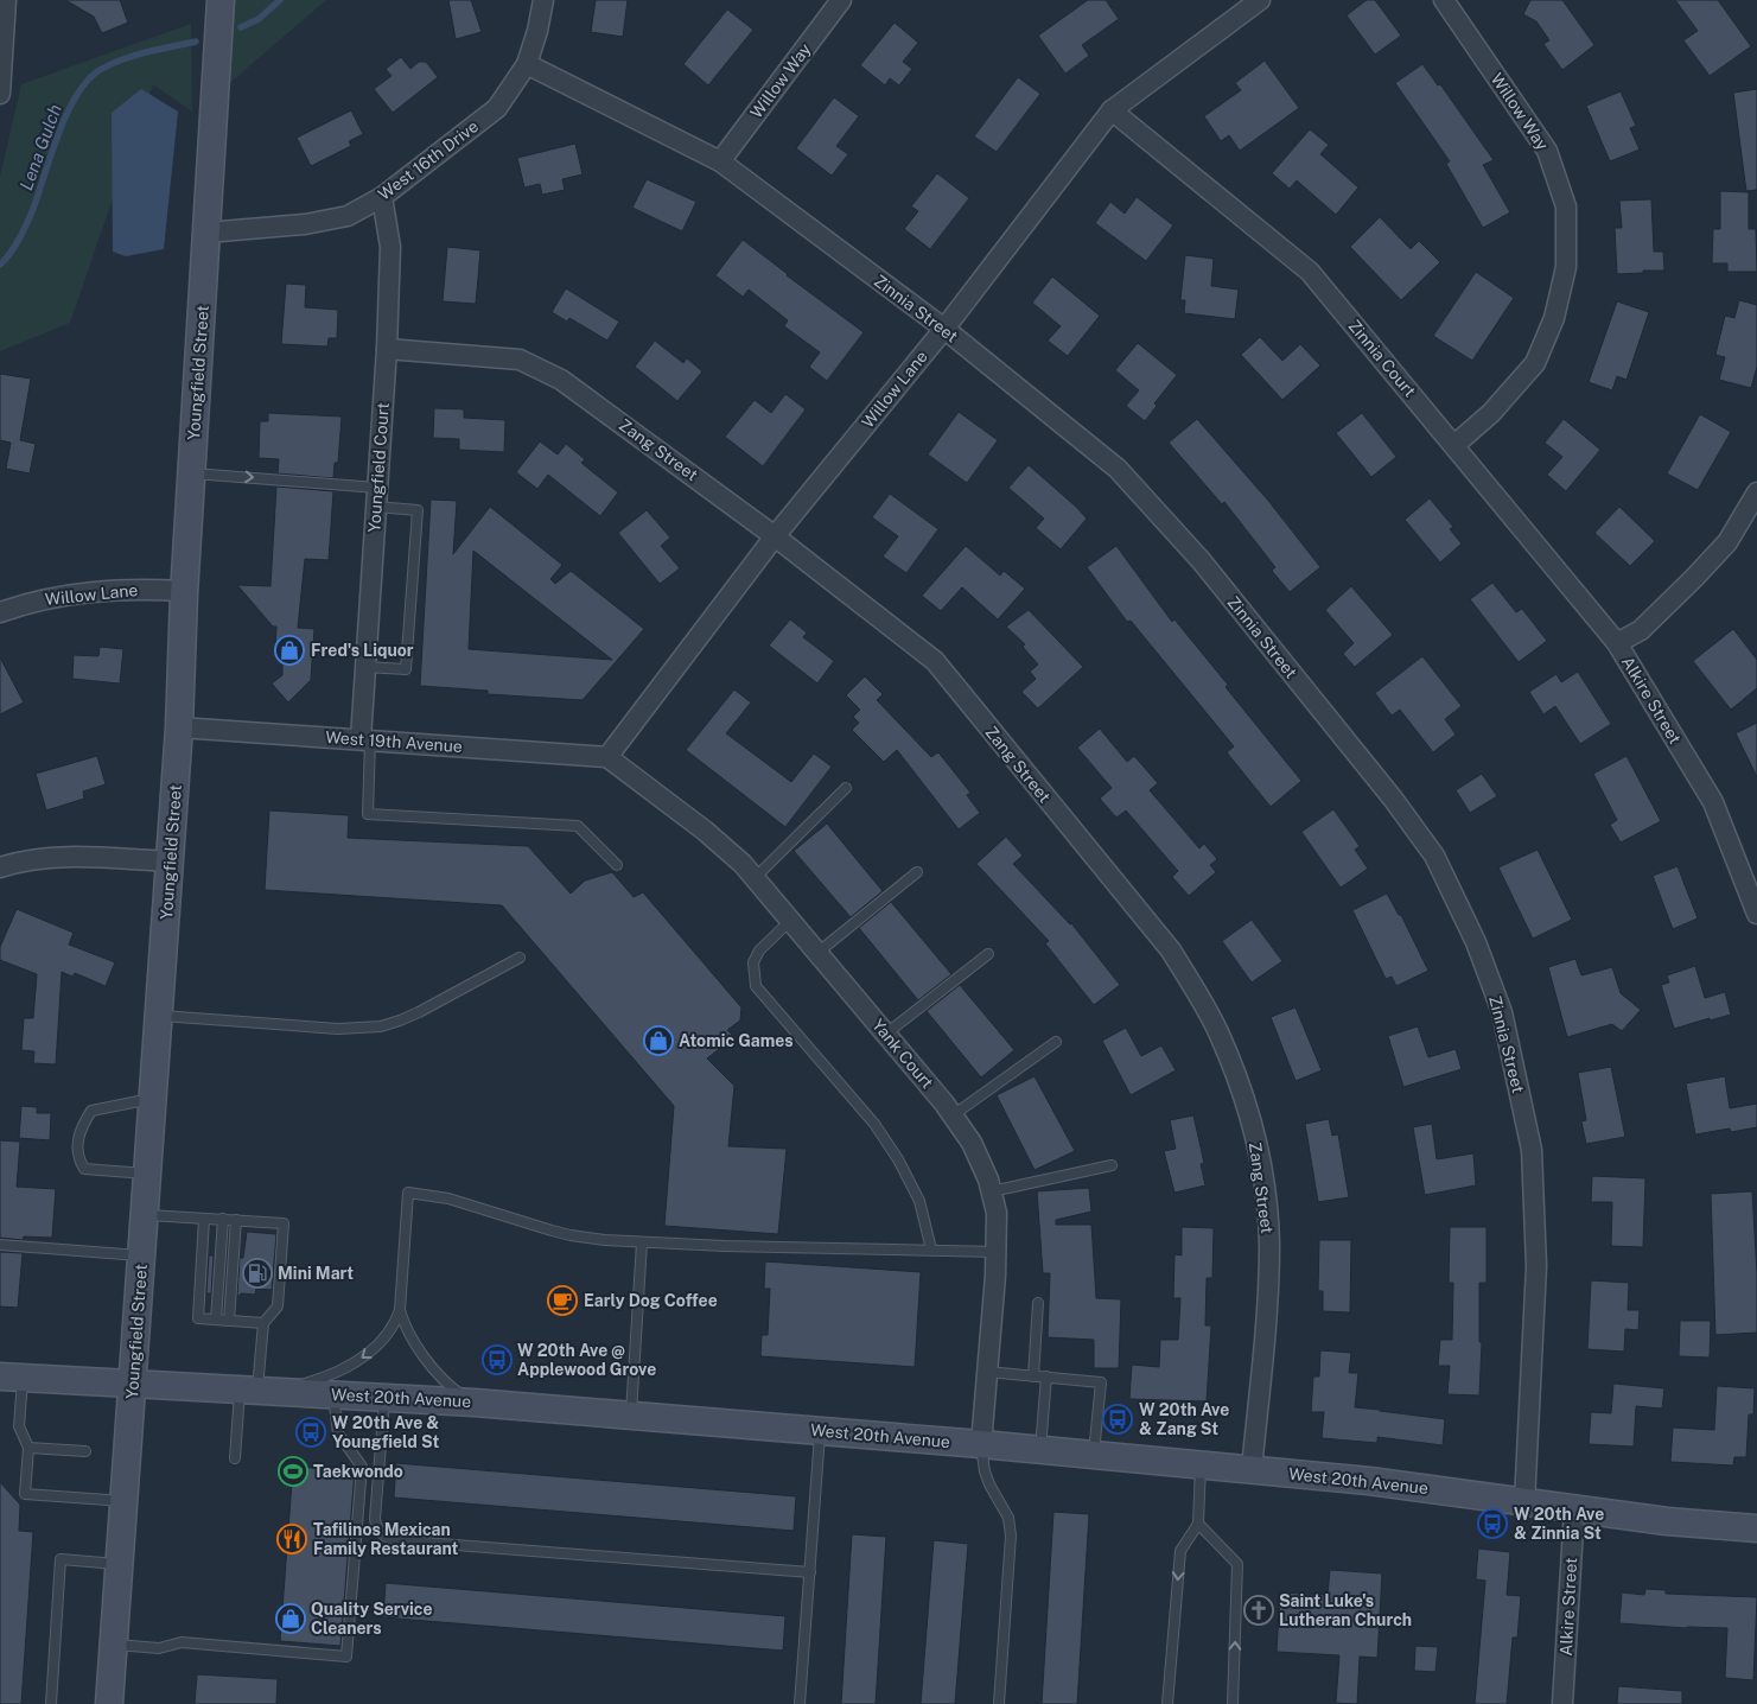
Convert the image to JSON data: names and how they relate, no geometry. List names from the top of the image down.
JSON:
{
  "streets": {
    "street": [
      "Willow Way",
      "West 16th Drive",
      "Zinnia Street",
      "Zinnia Court",
      "Youngfield Street",
      "Willow Lane",
      "Zang Street",
      "Youngfield Court",
      "Alkire Street",
      "West 19th Avenue",
      "Yank Court",
      "West 20th Avenue"
    ]
  },
  "crossings": [
    ["Willow Way", "Zinnia Street"],
    ["Willow Way", "Zinnia Court"],
    ["West 16th Drive", "Zinnia Street"],
    ["West 16th Drive", "Youngfield Street"],
    ["West 16th Drive", "Youngfield Court"],
    ["Zinnia Street", "Willow Lane"],
    ["Zinnia Street", "West 20th Avenue"],
    ["Zinnia Court", "Willow Lane"],
    ["Zinnia Court", "Alkire Street"],
    ["Youngfield Street", "Willow Lane"],
    ["Youngfield Street", "West 19th Avenue"],
    ["Youngfield Street", "West 20th Avenue"],
    ["Willow Lane", "Zang Street"],
    ["Willow Lane", "West 19th Avenue"],
    ["Willow Lane", "Yank Court"],
    ["Zang Street", "Youngfield Court"],
    ["Zang Street", "West 20th Avenue"],
    ["Youngfield Court", "West 19th Avenue"],
    ["Alkire Street", "West 20th Avenue"],
    ["West 19th Avenue", "Yank Court"],
    ["Yank Court", "West 20th Avenue"]
  ],
  "water": ["Lena Gulch"],
  "places": {
    "shop": ["Fred's Liquor", "Atomic Games", "Quality Service Cleaners"],
    "fuel station": ["Mini Mart"],
    "cafe": ["Early Dog Coffee"],
    "bus stop": [
      "W 20th Ave @ Applewood Grove",
      "W 20th Ave & Zang St",
      "W 20th Ave & Youngfield St",
      "W 20th Ave & Zinnia St"
    ],
    "sports": ["Taekwondo"],
    "restaurant": ["Tafilinos Mexican Family Restaurant"],
    "church": ["Saint Luke's Lutheran Church"]
  }
}
